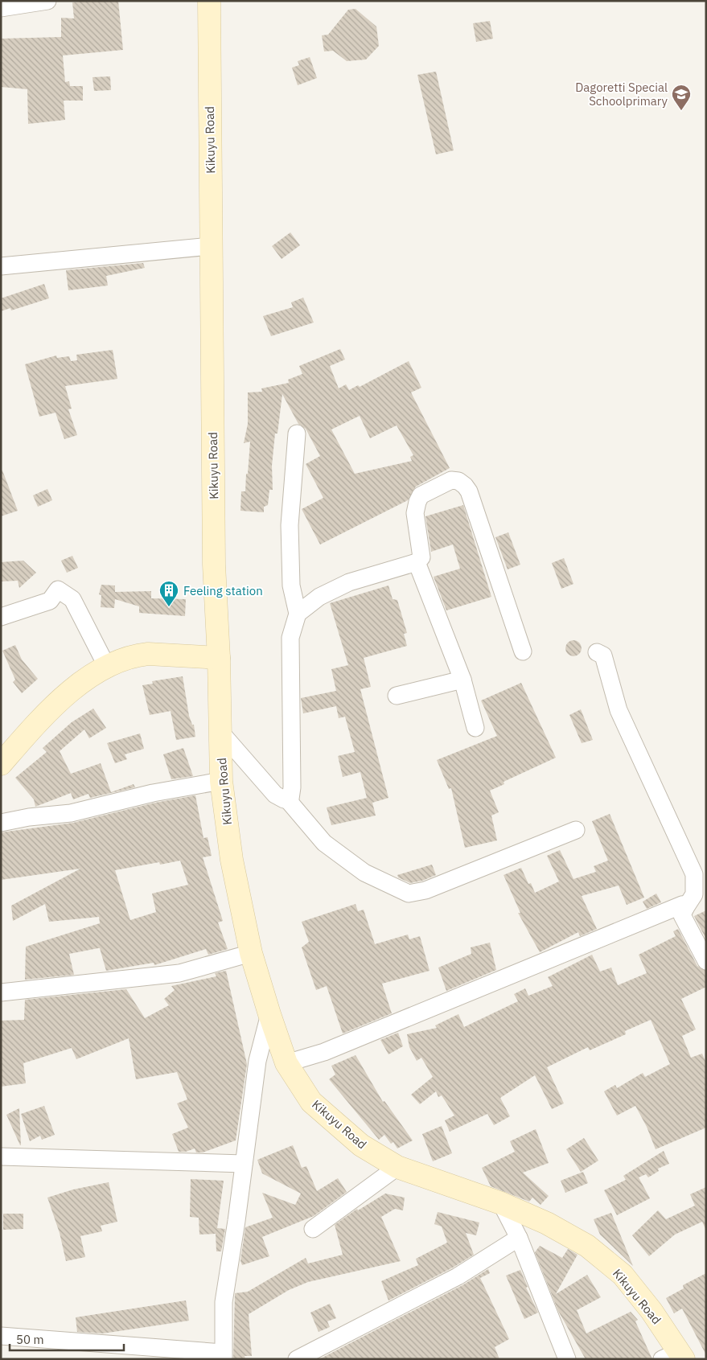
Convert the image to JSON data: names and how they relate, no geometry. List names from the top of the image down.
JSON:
{
  "streets": {
    "main road": ["Kikuyu Road"]
  },
  "places": {
    "school or university": ["Dagoretti Special Schoolprimary"],
    "building": ["Feeling station"]
  },
  "scale_bar": "50 m"
}
